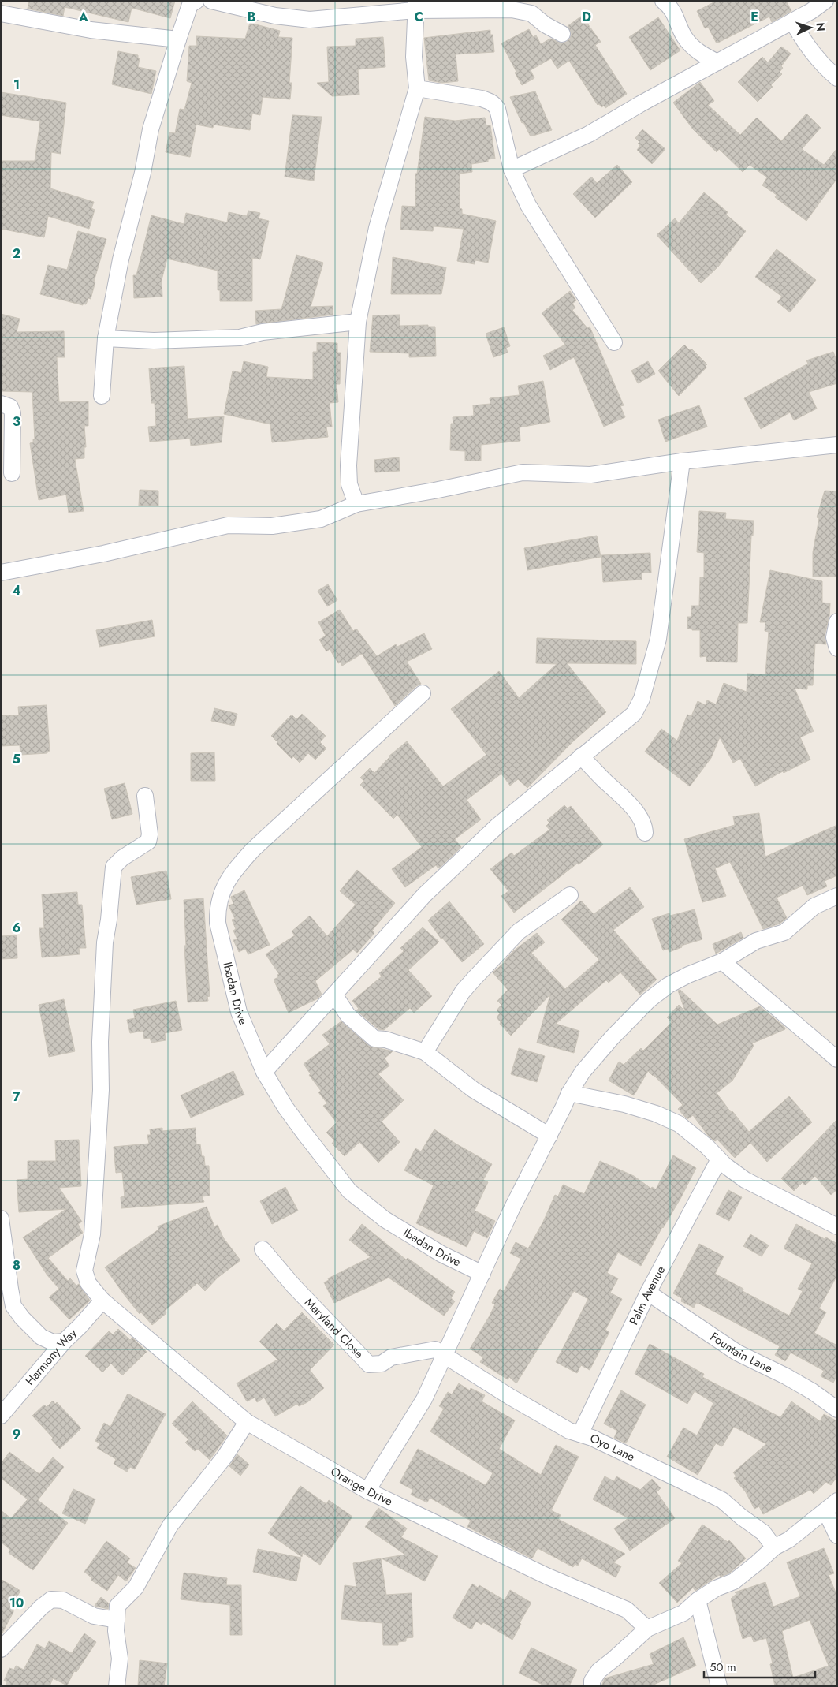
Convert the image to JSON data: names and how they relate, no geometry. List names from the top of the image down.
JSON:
{
  "streets": {
    "street": [
      "Ibadan Drive",
      "Palm Avenue",
      "Maryland Close",
      "Fountain Lane",
      "Harmony Way",
      "Oyo Lane",
      "Orange Drive"
    ]
  },
  "crossings": [
    ["Palm Avenue", "Fountain Lane"],
    ["Palm Avenue", "Oyo Lane"],
    ["Maryland Close", "Oyo Lane"],
    ["Harmony Way", "Orange Drive"]
  ],
  "scale_bar": "50 m",
  "north": "right",
  "grid": {
    "columns": [
      "A",
      "B",
      "C",
      "D",
      "E"
    ],
    "rows": [
      "1",
      "2",
      "3",
      "4",
      "5",
      "6",
      "7",
      "8",
      "9",
      "10"
    ]
  }
}
